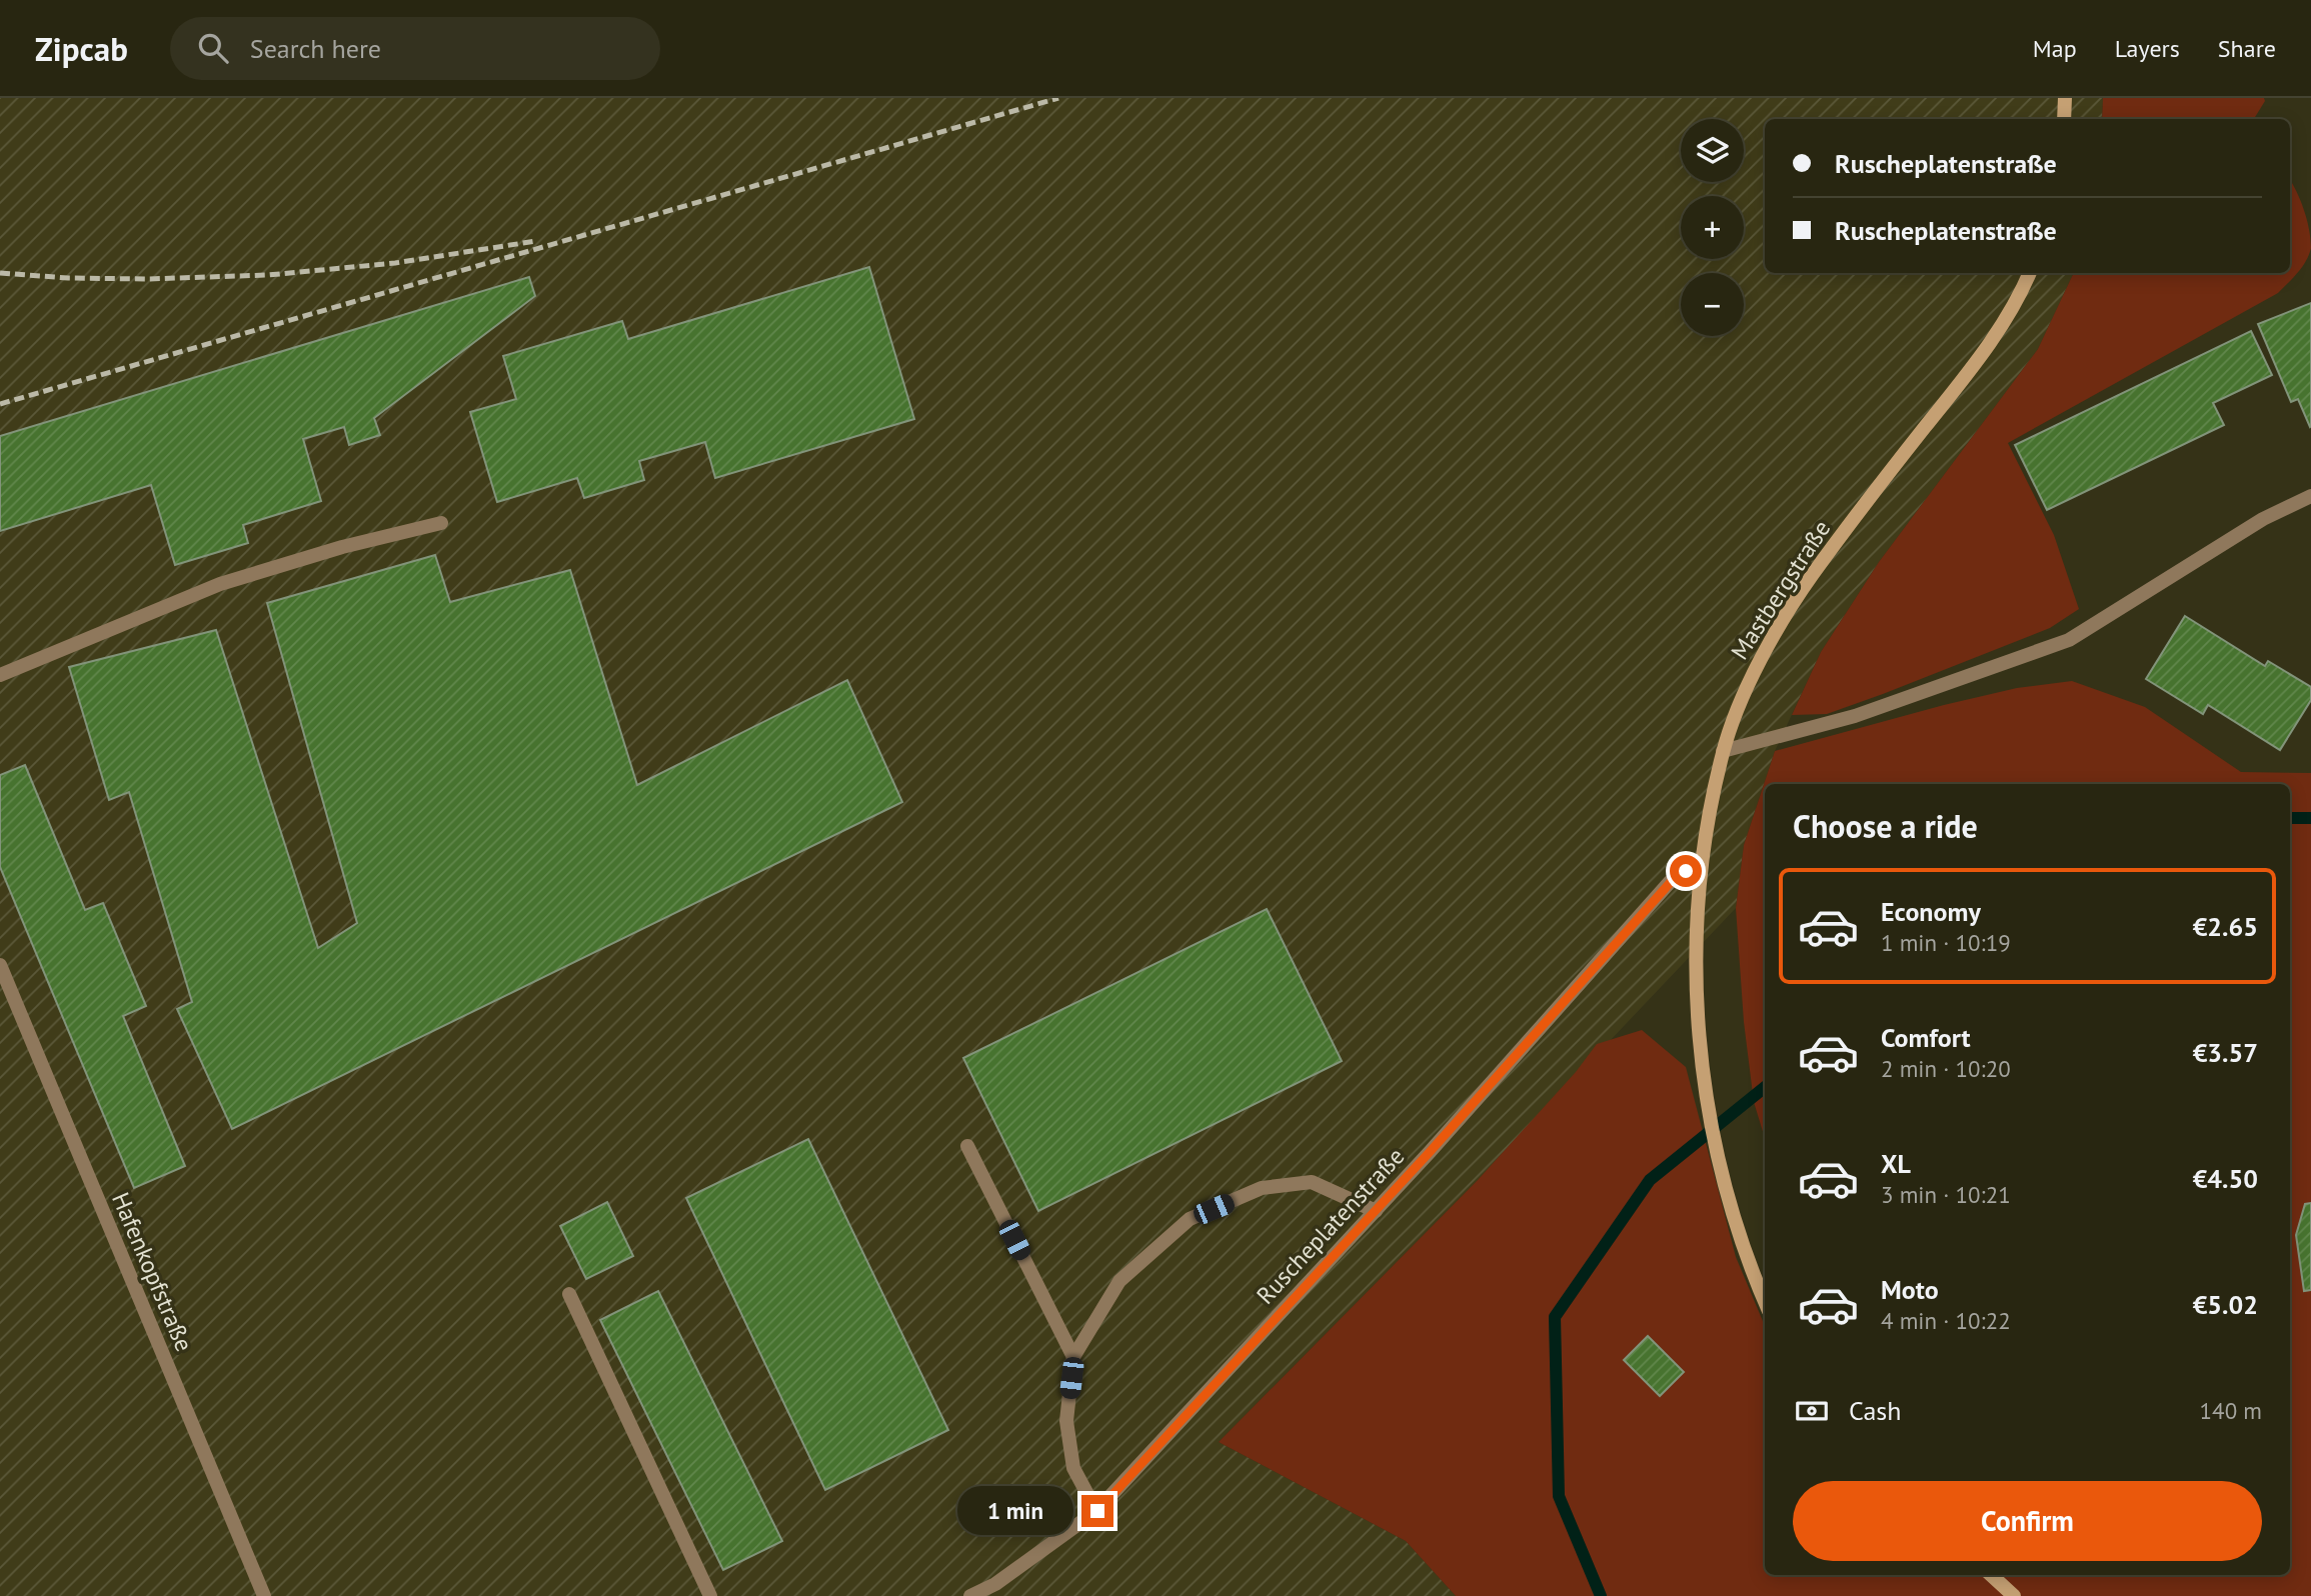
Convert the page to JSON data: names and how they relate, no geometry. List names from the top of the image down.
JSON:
{
  "streets": {
    "main road": ["Mastbergstraße"],
    "street": ["Ruscheplatenstraße", "Hafenkopfstraße"]
  },
  "crossings": [
    ["Mastbergstraße", "Ruscheplatenstraße"]
  ],
  "page": {
    "header": "Zipcab",
    "search": "Search here",
    "nav": ["Map", "Layers", "Share"],
    "map_buttons": ["+", "−"],
    "banner": ["Ruscheplatenstraße", "Ruscheplatenstraße"],
    "heading": "Choose a ride",
    "list": [
      {
        "name": "Economy",
        "note": "1 min · 10:19",
        "value": "€2.65"
      },
      {
        "name": "Comfort",
        "note": "2 min · 10:20",
        "value": "€3.57"
      },
      {
        "name": "XL",
        "note": "3 min · 10:21",
        "value": "€4.50"
      },
      {
        "name": "Moto",
        "note": "4 min · 10:22",
        "value": "€5.02"
      }
    ],
    "pay": ["Cash", "140 m"],
    "buttons": "Confirm",
    "bubble": "1 min"
  }
}
